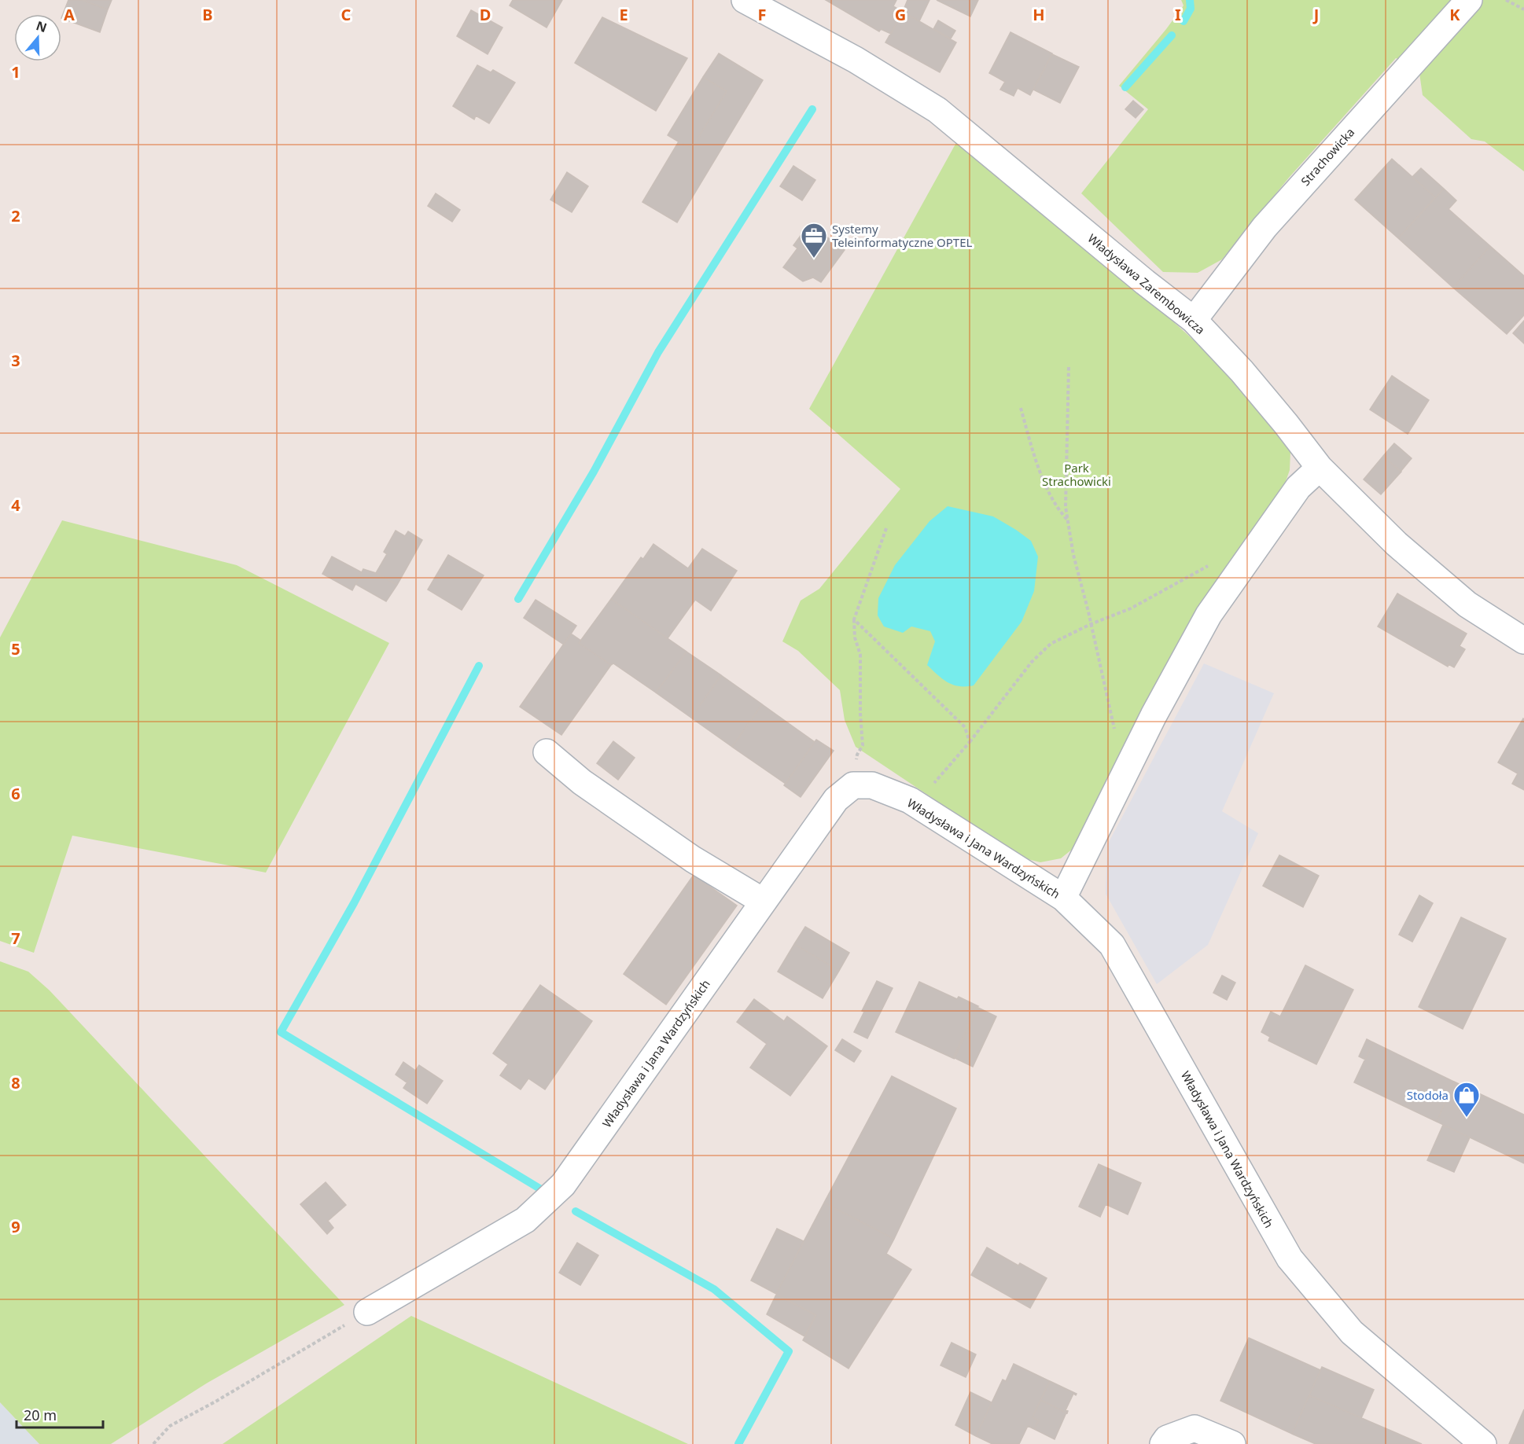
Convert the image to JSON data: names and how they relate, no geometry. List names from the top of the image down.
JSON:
{
  "streets": {
    "street": ["Strachowicka", "Władysława Zarembowicza", "Władysława i Jana Wardzyńskich"]
  },
  "crossings": [
    ["Strachowicka", "Władysława Zarembowicza"]
  ],
  "parks": ["Park Strachowicki"],
  "places": {
    "office": ["Systemy Teleinformatyczne OPTEL"],
    "shop": ["Stodoła"]
  },
  "scale_bar": "20 m",
  "north": "top",
  "grid": {
    "columns": [
      "A",
      "B",
      "C",
      "D",
      "E",
      "F",
      "G",
      "H",
      "I",
      "J",
      "K"
    ],
    "rows": [
      "1",
      "2",
      "3",
      "4",
      "5",
      "6",
      "7",
      "8",
      "9"
    ]
  }
}
